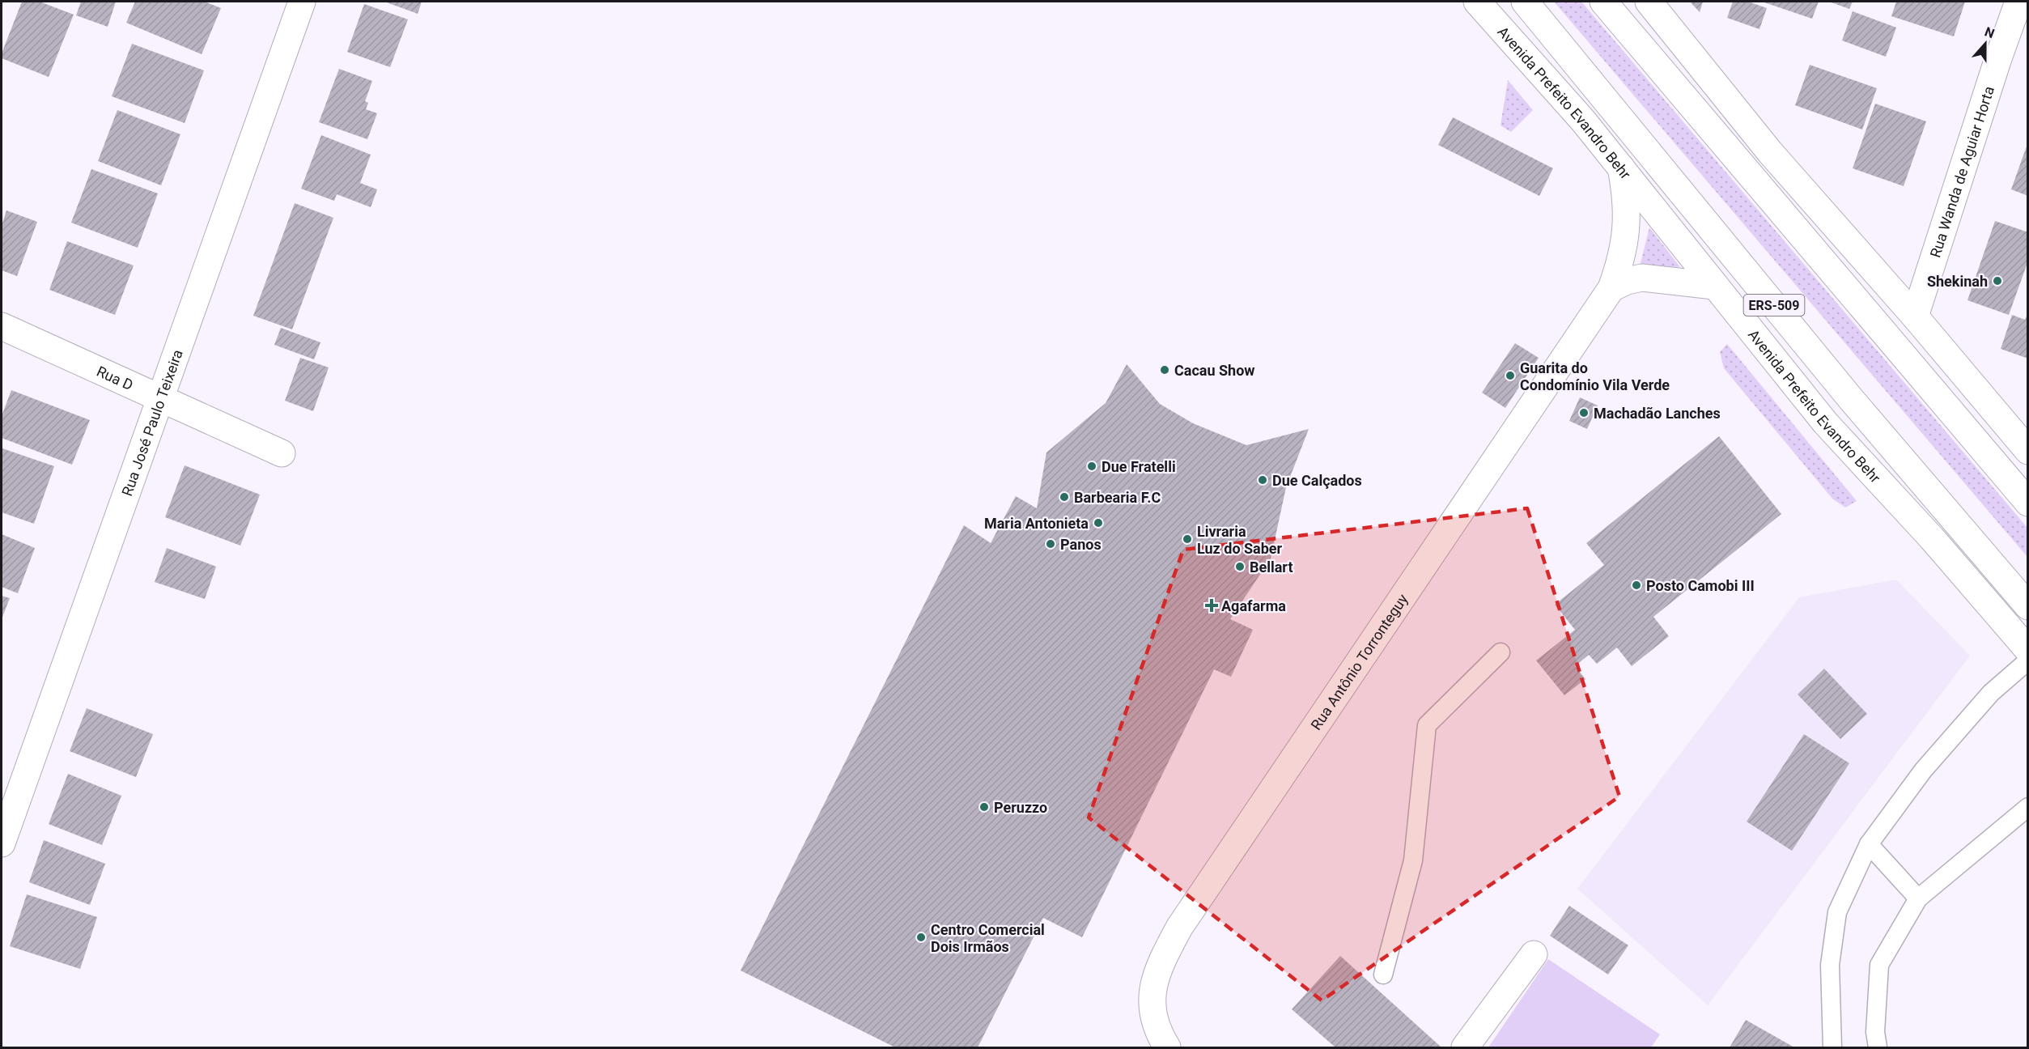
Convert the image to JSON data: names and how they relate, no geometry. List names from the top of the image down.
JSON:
{
  "streets": {
    "main road": [
      "Avenida Prefeito Evandro Behr",
      "Rua Wanda de Aguiar Horta",
      "ERS-509",
      "Rua D",
      "Rua José Paulo Teixeira",
      "Rua Antônio Torronteguy"
    ]
  },
  "crossings": [
    ["Avenida Prefeito Evandro Behr", "Rua Antônio Torronteguy"],
    ["Rua D", "Rua José Paulo Teixeira"]
  ],
  "places": {
    "other": [
      "Shekinah",
      "Cacau Show",
      "Guarita do Condomínio Vila Verde",
      "Machadão Lanches",
      "Due Fratelli",
      "Due Calçados",
      "Barbearia F.C",
      "Maria Antonieta",
      "Livraria Luz do Saber",
      "Panos",
      "Bellart",
      "Posto Camobi III",
      "Peruzzo",
      "Centro Comercial Dois Irmãos"
    ],
    "health": ["Agafarma"]
  },
  "north": "top"
}
